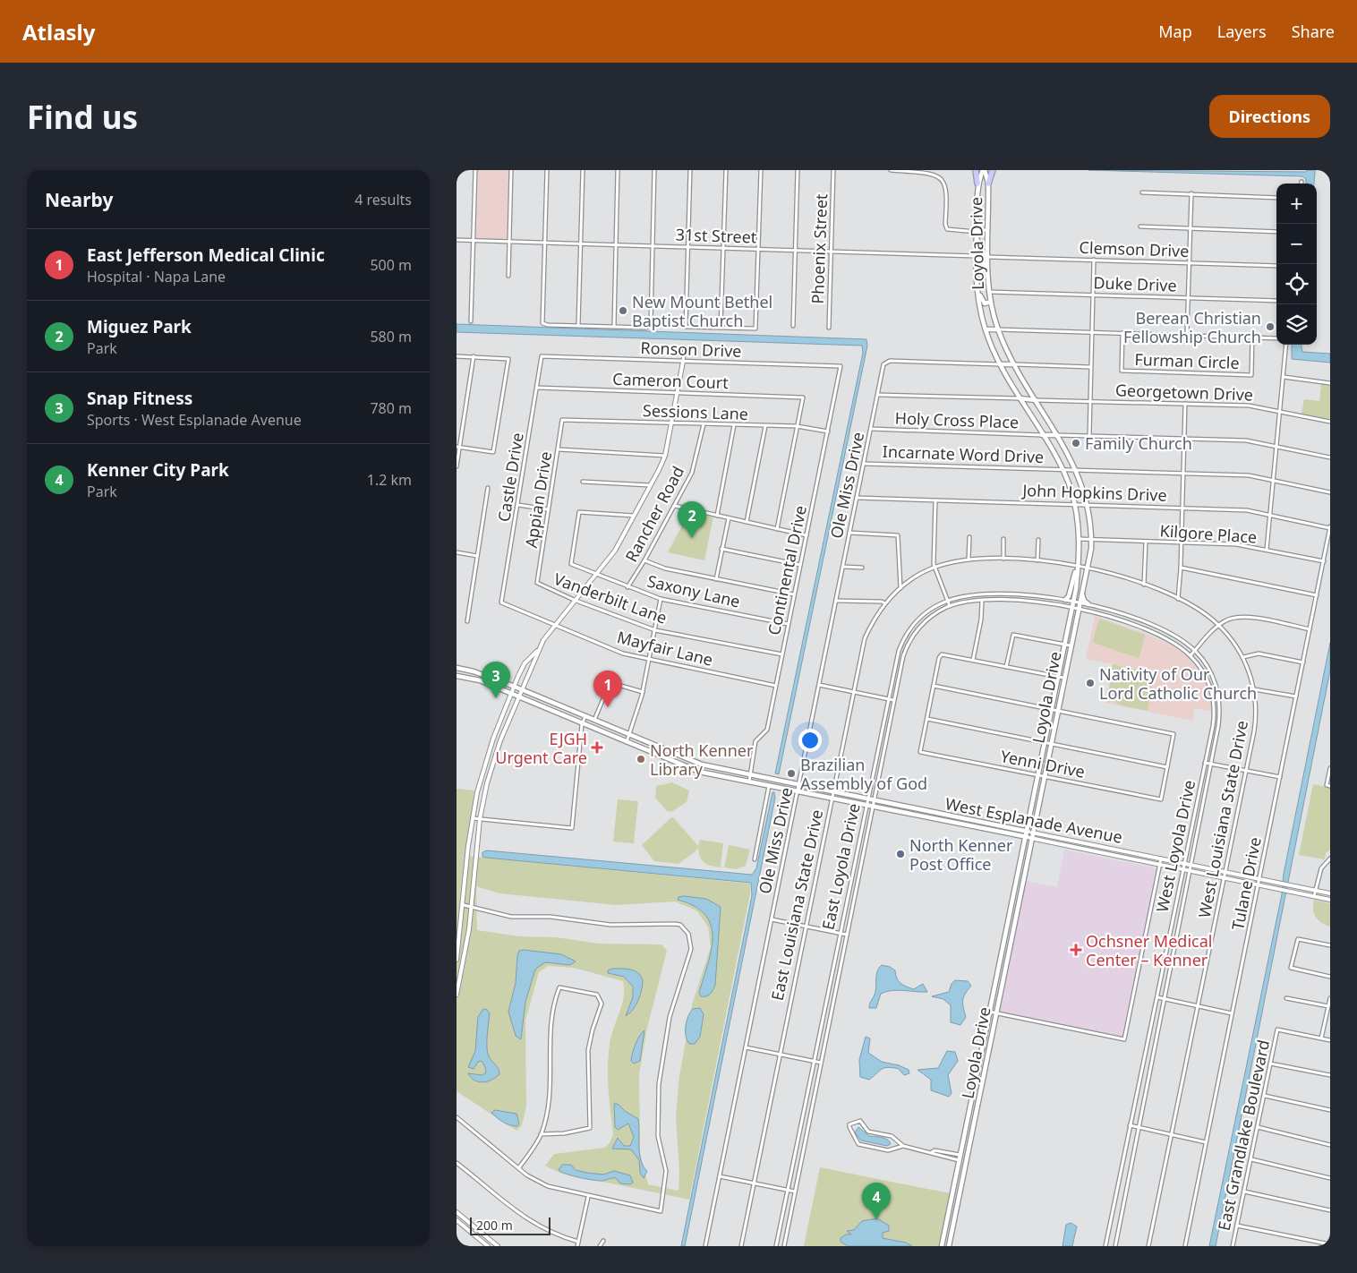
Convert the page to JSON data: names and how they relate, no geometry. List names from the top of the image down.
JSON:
{
  "streets": {
    "main road": ["Loyola Drive", "West Esplanade Avenue"],
    "street": [
      "31st Street",
      "Phoenix Street",
      "Clemson Drive",
      "Duke Drive",
      "Ronson Drive",
      "Furman Circle",
      "Cameron Court",
      "Georgetown Drive",
      "Sessions Lane",
      "Holy Cross Place",
      "Incarnate Word Drive",
      "Castle Drive",
      "Ole Miss Drive",
      "John Hopkins Drive",
      "Appian Drive",
      "Rancher Road",
      "Kilgore Place",
      "Continental Drive",
      "Saxony Lane",
      "Vanderbilt Lane",
      "Mayfair Lane",
      "Yenni Drive",
      "West Louisiana State Drive",
      "West Loyola Drive",
      "East Loyola Drive",
      "Tulane Drive",
      "East Louisiana State Drive",
      "East Grandlake Boulevard"
    ]
  },
  "crossings": [
    ["31st Street", "Loyola Drive"],
    ["31st Street", "Phoenix Street"],
    ["Loyola Drive", "Clemson Drive"],
    ["Loyola Drive", "Duke Drive"],
    ["Loyola Drive", "Georgetown Drive"],
    ["Loyola Drive", "Holy Cross Place"],
    ["Loyola Drive", "Incarnate Word Drive"],
    ["Loyola Drive", "Ole Miss Drive"],
    ["Loyola Drive", "John Hopkins Drive"],
    ["Loyola Drive", "Kilgore Place"],
    ["Loyola Drive", "Yenni Drive"],
    ["Loyola Drive", "West Louisiana State Drive"],
    ["Loyola Drive", "West Esplanade Avenue"],
    ["Loyola Drive", "West Loyola Drive"],
    ["Loyola Drive", "East Loyola Drive"],
    ["Loyola Drive", "East Louisiana State Drive"],
    ["Ronson Drive", "Castle Drive"],
    ["Ronson Drive", "Continental Drive"],
    ["Cameron Court", "Sessions Lane"],
    ["Cameron Court", "Castle Drive"],
    ["Sessions Lane", "Appian Drive"],
    ["Sessions Lane", "Rancher Road"],
    ["Sessions Lane", "Continental Drive"],
    ["Holy Cross Place", "Ole Miss Drive"],
    ["Incarnate Word Drive", "Ole Miss Drive"],
    ["Castle Drive", "Mayfair Lane"],
    ["Ole Miss Drive", "John Hopkins Drive"],
    ["Ole Miss Drive", "West Esplanade Avenue"],
    ["John Hopkins Drive", "Tulane Drive"],
    ["Appian Drive", "Vanderbilt Lane"],
    ["Rancher Road", "Saxony Lane"],
    ["Kilgore Place", "Tulane Drive"],
    ["Continental Drive", "Saxony Lane"],
    ["Continental Drive", "Vanderbilt Lane"],
    ["Continental Drive", "Mayfair Lane"],
    ["Continental Drive", "West Esplanade Avenue"],
    ["West Louisiana State Drive", "West Esplanade Avenue"],
    ["West Louisiana State Drive", "East Louisiana State Drive"],
    ["West Esplanade Avenue", "West Loyola Drive"],
    ["West Esplanade Avenue", "East Loyola Drive"],
    ["West Esplanade Avenue", "Tulane Drive"],
    ["West Esplanade Avenue", "East Louisiana State Drive"],
    ["West Loyola Drive", "East Loyola Drive"]
  ],
  "places": {
    "other": [
      "New Mount Bethel Baptist Church",
      "Berean Christian Fellowship Church",
      "Family Church",
      "Nativity of Our Lord Catholic Church",
      "North Kenner Library",
      "Brazilian Assembly of God",
      "North Kenner Post Office"
    ],
    "health": ["EJGH Urgent Care", "Ochsner Medical Center – Kenner"]
  },
  "scale_bar": "200 m",
  "page": {
    "header": "Atlasly",
    "nav": ["Map", "Layers", "Share"],
    "buttons": "Directions",
    "title": "Find us",
    "heading": ["Nearby", "4 results"],
    "map_buttons": ["+", "−"],
    "list": [
      {
        "mark": "1",
        "name": "East Jefferson Medical Clinic",
        "note": "Hospital · Napa Lane",
        "value": "500 m"
      },
      {
        "mark": "2",
        "name": "Miguez Park",
        "note": "Park",
        "value": "580 m"
      },
      {
        "mark": "3",
        "name": "Snap Fitness",
        "note": "Sports · West Esplanade Avenue",
        "value": "780 m"
      },
      {
        "mark": "4",
        "name": "Kenner City Park",
        "note": "Park",
        "value": "1.2 km"
      }
    ],
    "pins": [
      "2",
      "3",
      "1",
      "4"
    ],
    "scale": "200 m"
  }
}
